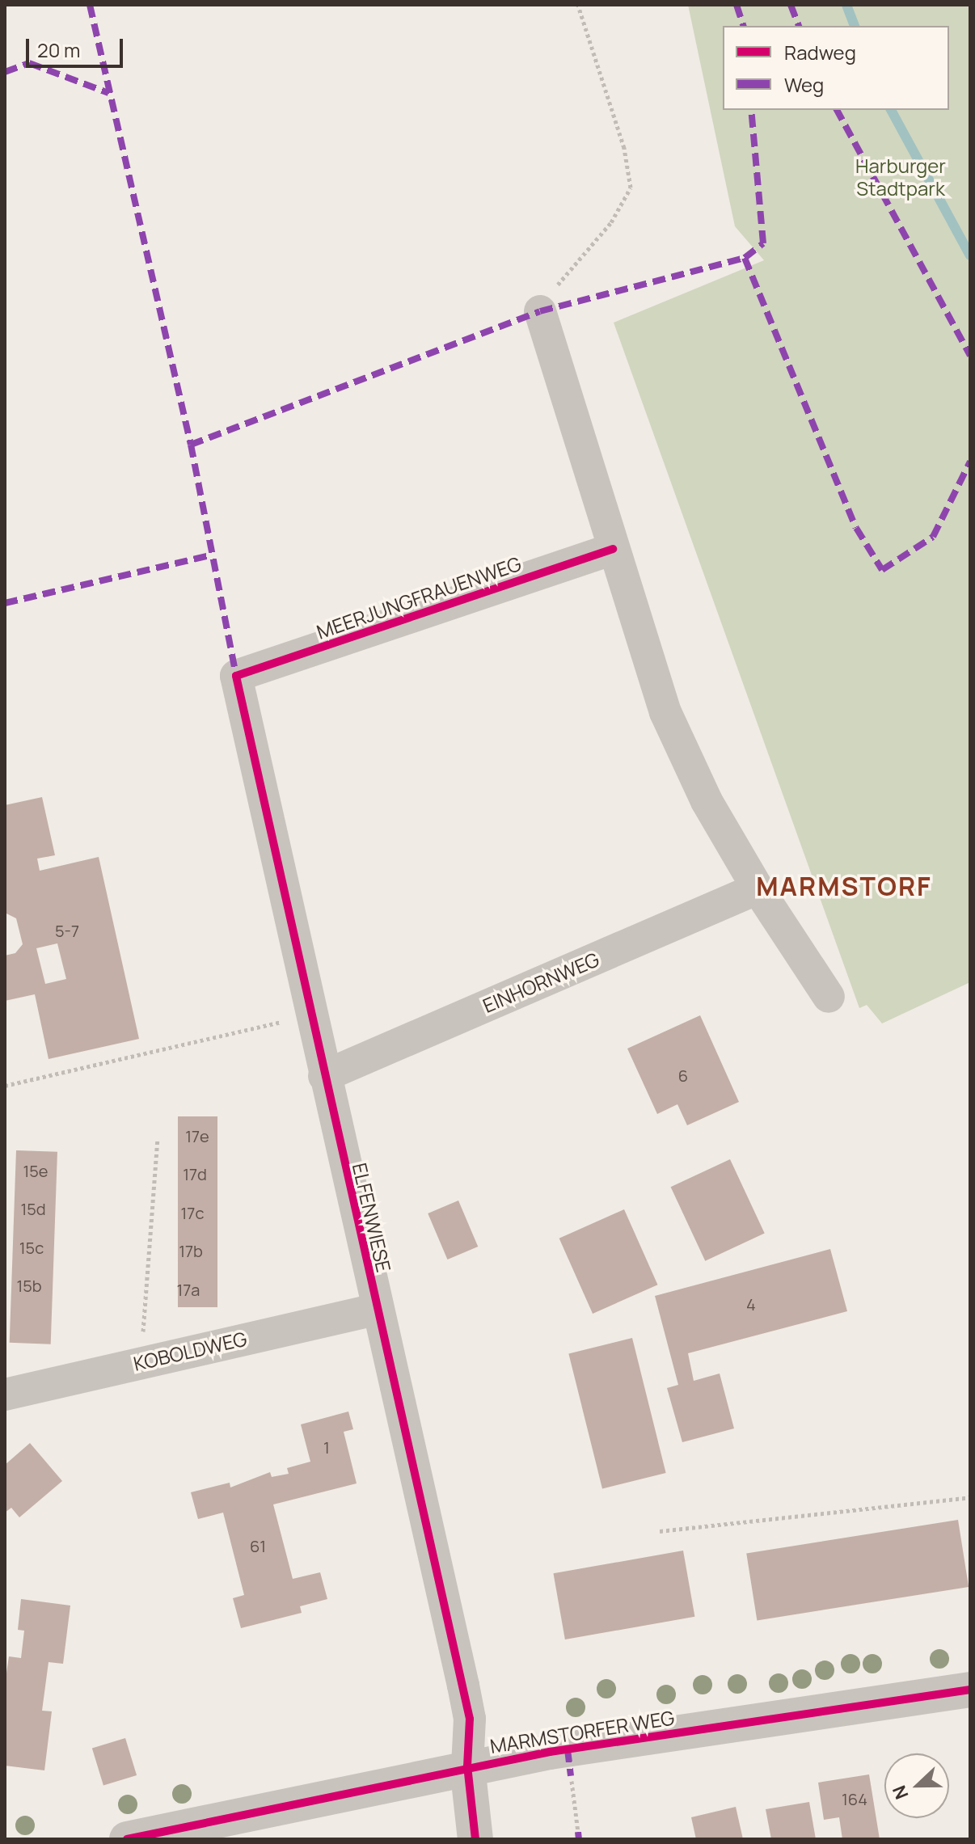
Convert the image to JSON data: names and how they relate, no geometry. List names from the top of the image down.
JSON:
{
  "streets": {
    "street": [
      "MEERJUNGFRAUENWEG",
      "EINHORNWEG",
      "ELFENWIESE",
      "KOBOLDWEG",
      "MARMSTORFER WEG"
    ]
  },
  "crossings": [
    ["MEERJUNGFRAUENWEG", "ELFENWIESE"],
    ["EINHORNWEG", "ELFENWIESE"],
    ["ELFENWIESE", "KOBOLDWEG"],
    ["ELFENWIESE", "MARMSTORFER WEG"]
  ],
  "districts": ["MARMSTORF"],
  "parks": ["Harburger Stadtpark"],
  "house_numbers": [
    "5-7",
    "6",
    "17e",
    "15e",
    "17d",
    "15d",
    "17c",
    "15c",
    "17b",
    "15b",
    "17a",
    "4",
    "1",
    "61",
    "164"
  ],
  "legend": ["Radweg", "Weg"],
  "scale_bar": "20 m",
  "north": "left"
}
